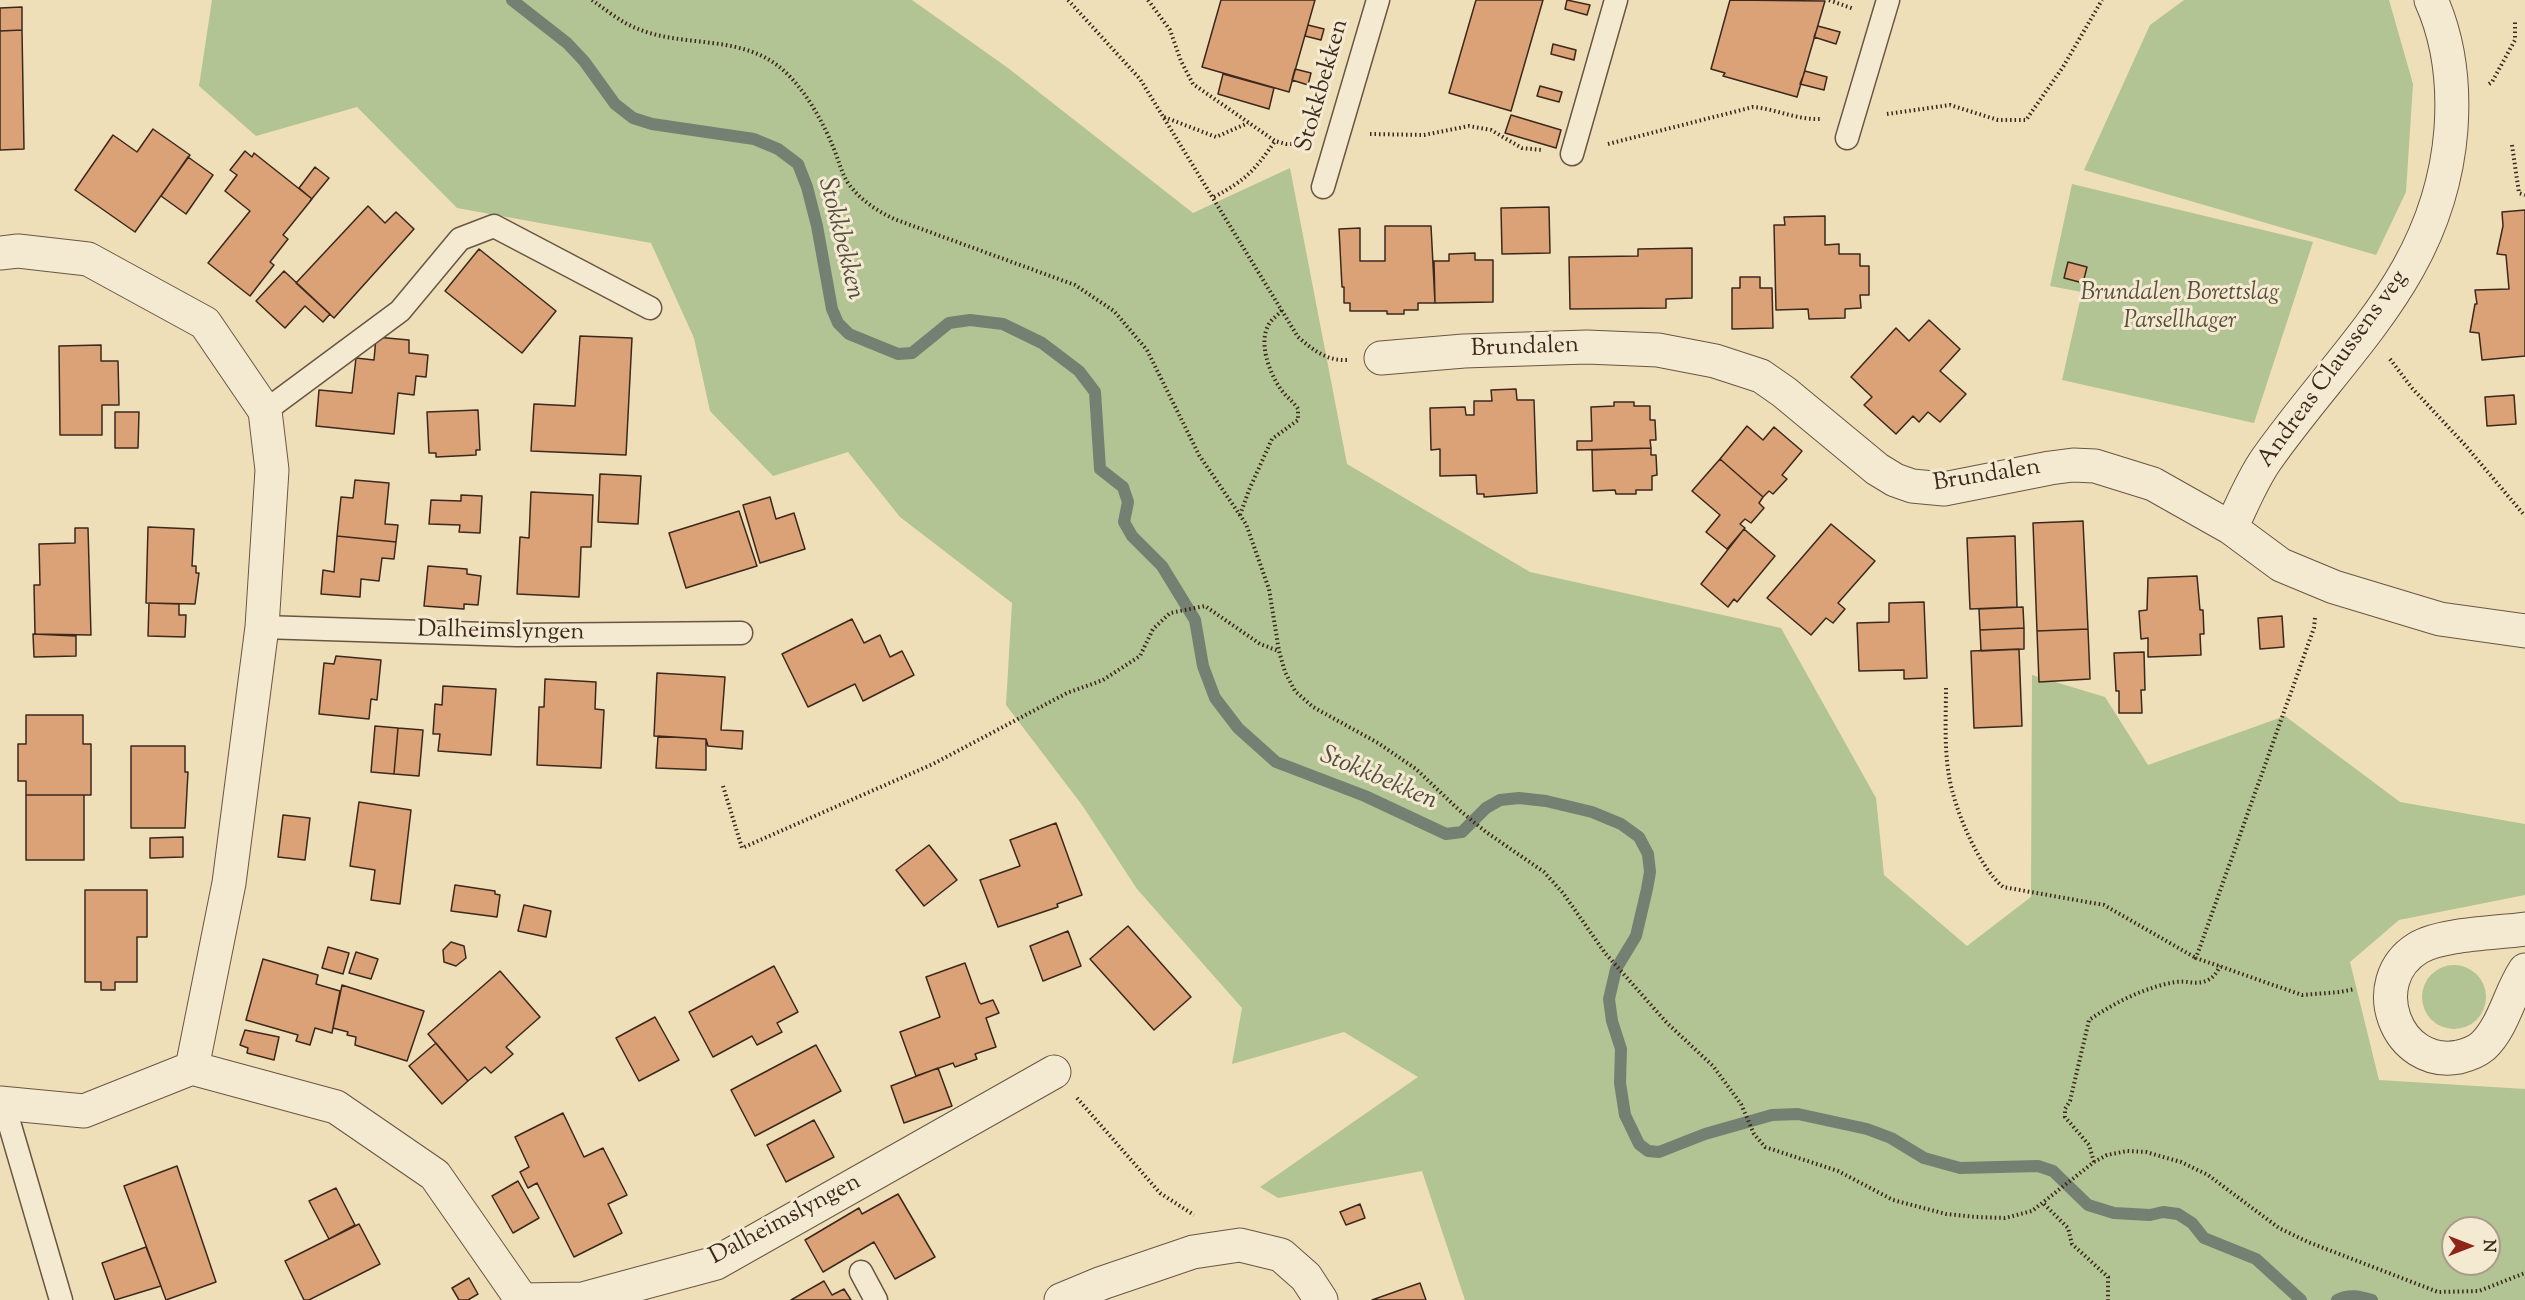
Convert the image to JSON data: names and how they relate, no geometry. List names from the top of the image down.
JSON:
{
  "streets": {
    "street": ["Brundalen", "Andreas Claussens veg", "Dalheimslyngen"],
    "lane": ["Stokkbekken"]
  },
  "crossings": [
    ["Brundalen", "Andreas Claussens veg"]
  ],
  "water": ["Stokkbekken"],
  "parks": ["Brundalen Borettslag Parsellhager"],
  "north": "right"
}
